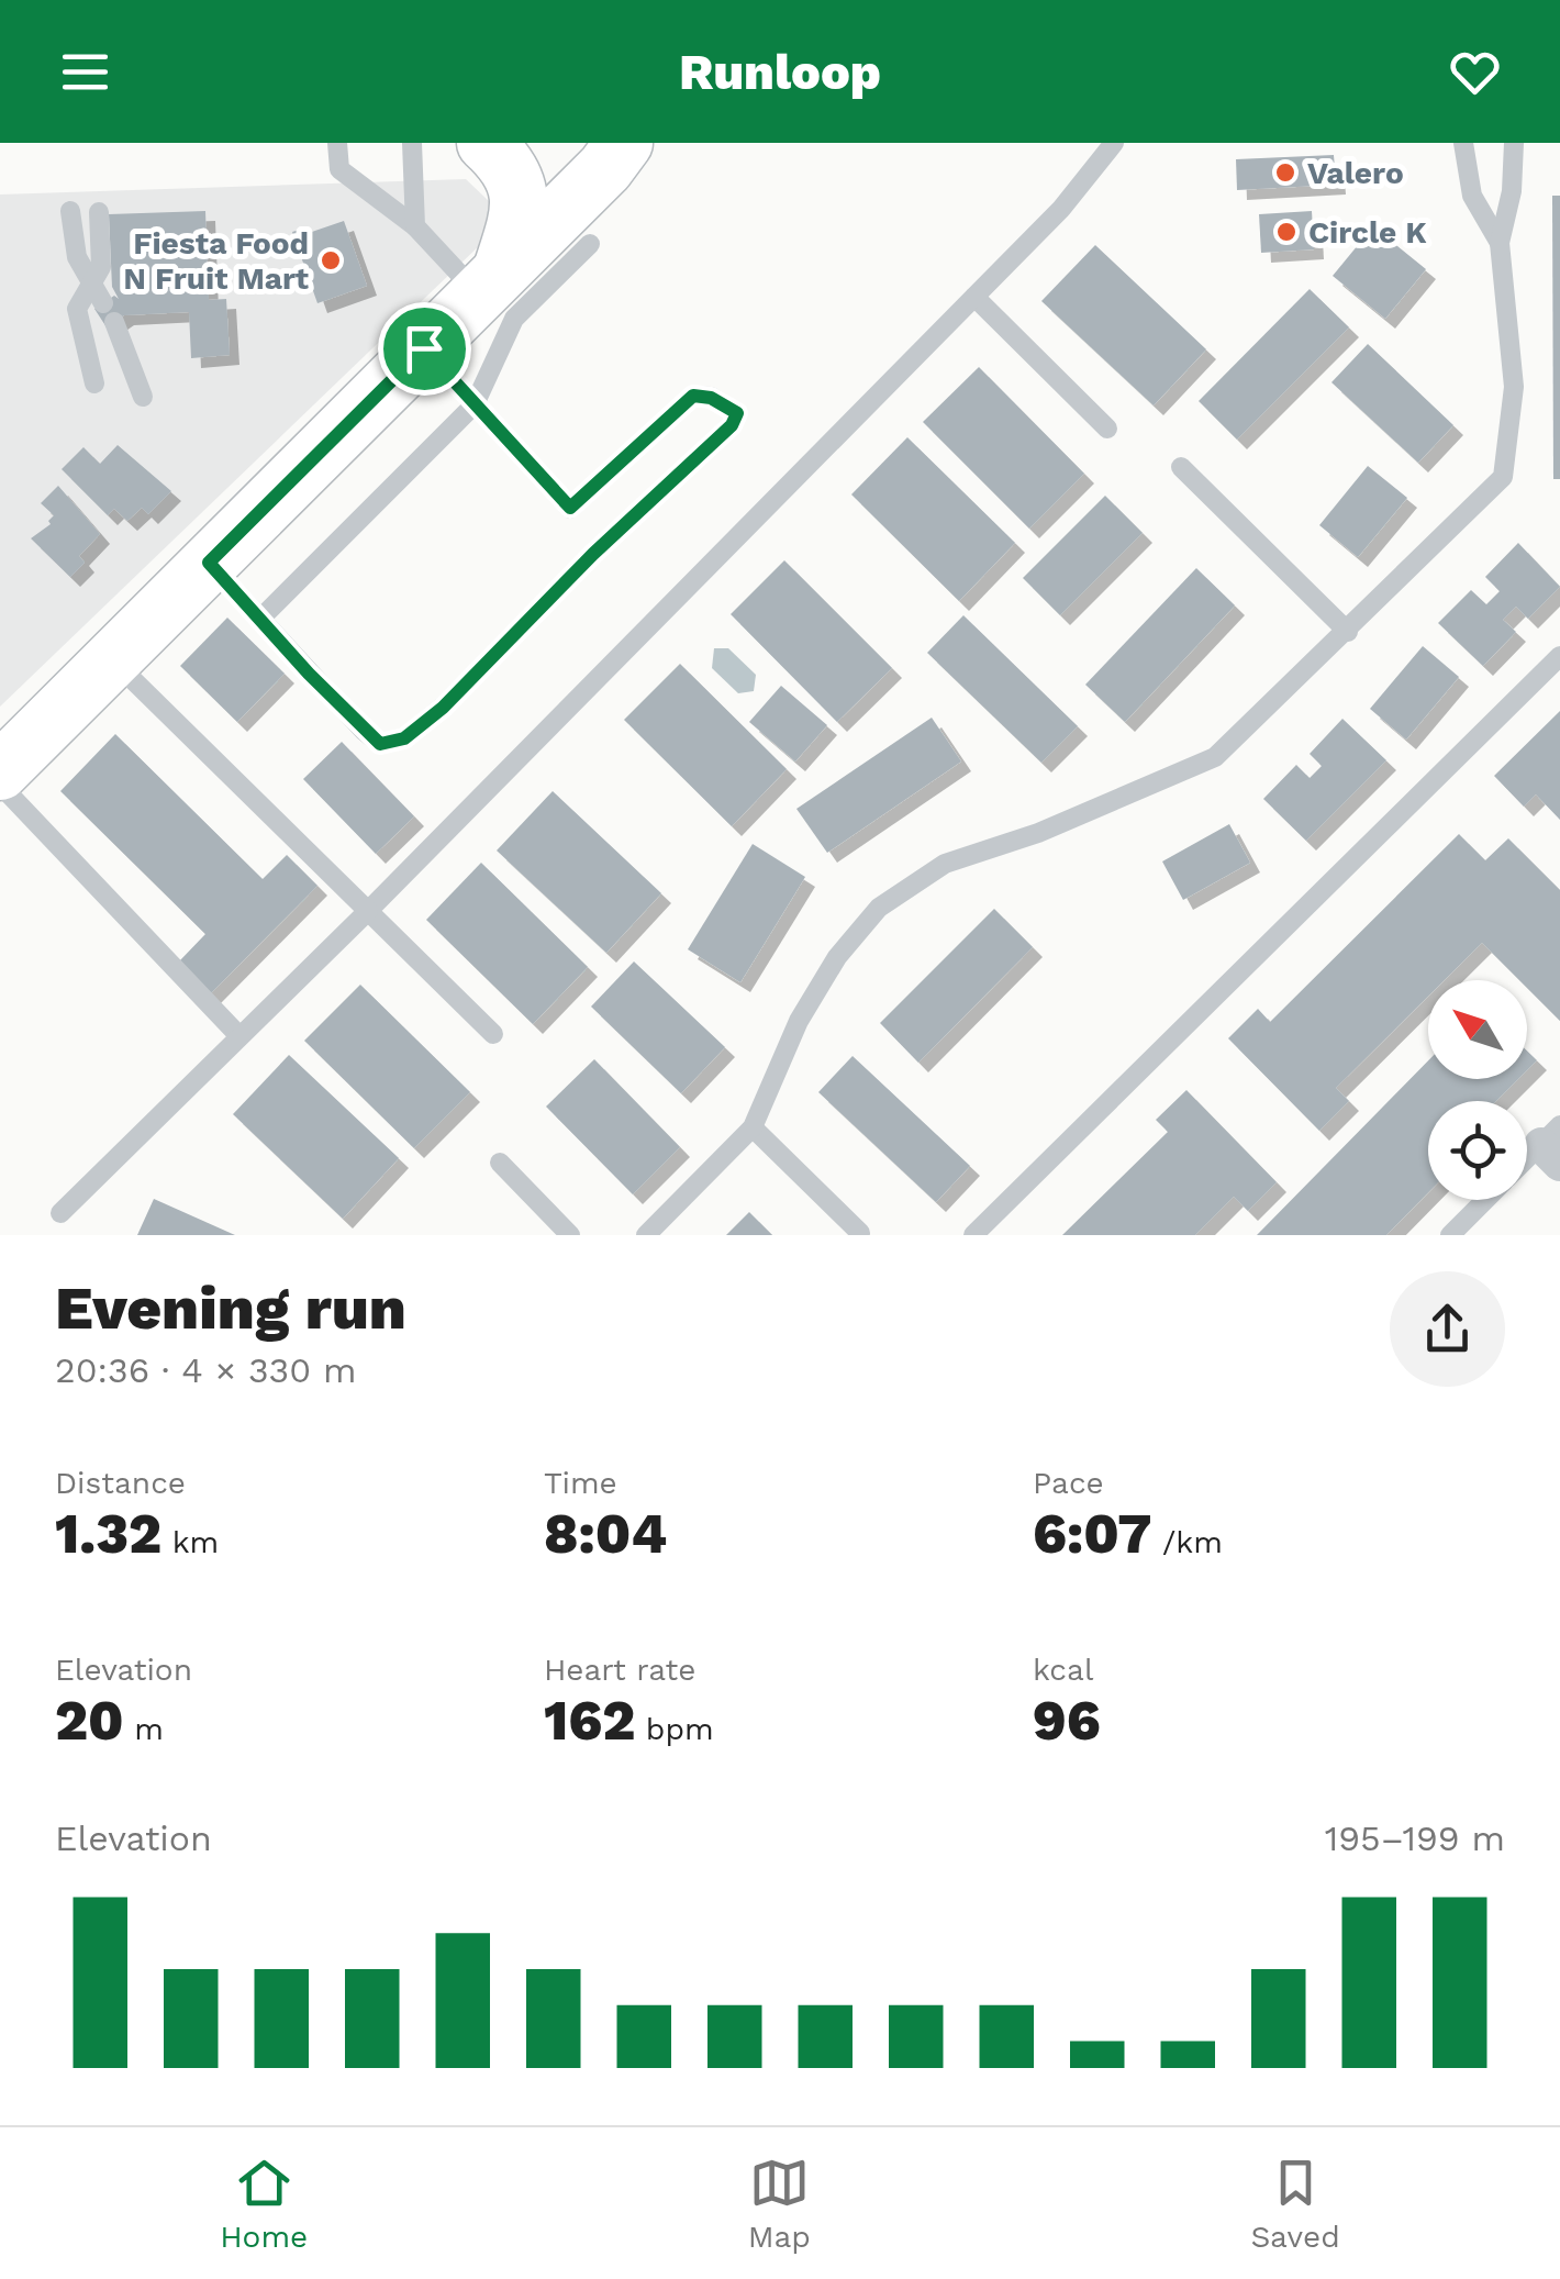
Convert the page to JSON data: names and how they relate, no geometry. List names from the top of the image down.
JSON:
{
  "places": ["Valero", "Circle K", "Fiesta Food N Fruit Mart"],
  "north": "top left",
  "page": {
    "header": "Runloop",
    "heading": ["Evening run", "20:36 · 4 × 330 m"],
    "stats": [
      ["Distance", "1.32 km"],
      ["Time", "8:04"],
      ["Pace", "6:07 /km"],
      ["Elevation", "20 m"],
      ["Heart rate", "162 bpm"],
      ["kcal", "96"]
    ],
    "chart": ["Elevation", "195–199 m"],
    "tabs": ["Home", "Map", "Saved"]
  }
}
